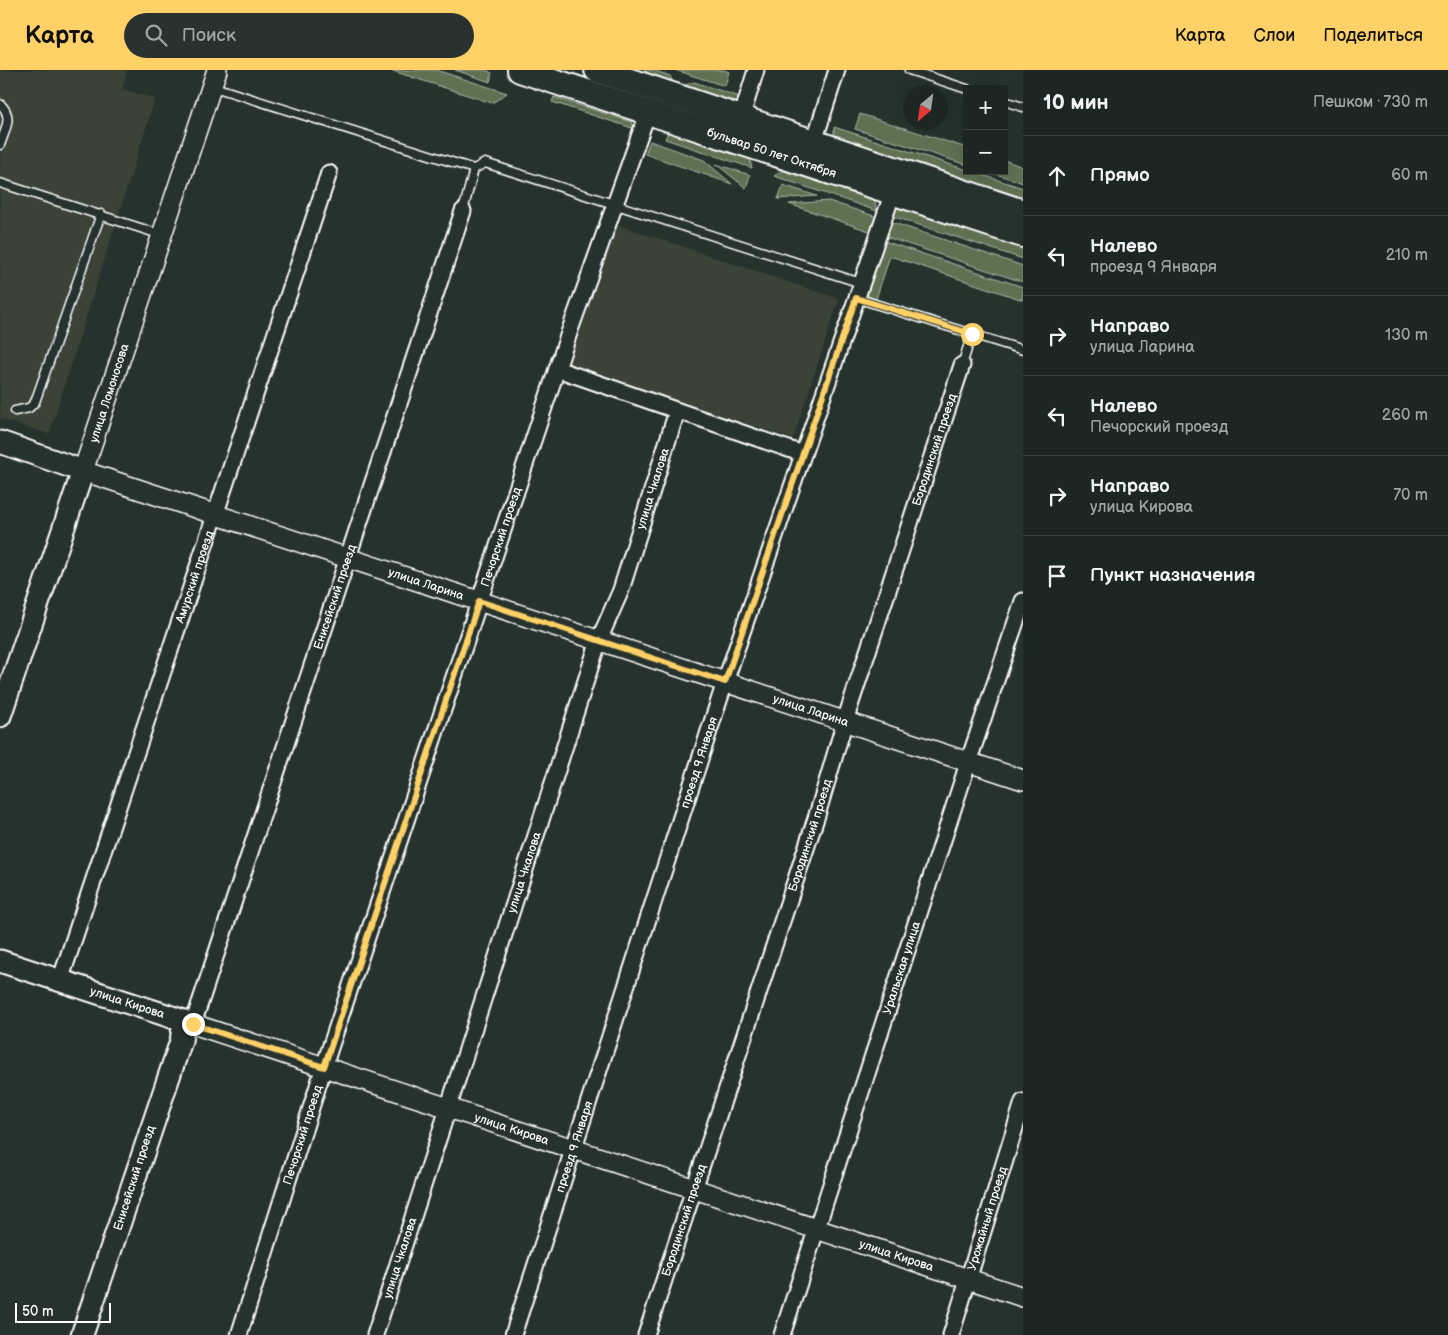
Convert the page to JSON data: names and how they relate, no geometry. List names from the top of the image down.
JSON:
{
  "streets": {
    "main road": [
      "бульвар 50 лет Октября",
      "улица Ломоносова",
      "улица Ларина",
      "Енисейский проезд",
      "улица Кирова"
    ],
    "street": [
      "Бородинский проезд",
      "улица Чкалова",
      "Печорский проезд",
      "Амурский проезд",
      "проезд 9 Января",
      "Уральская улица",
      "Урожайный проезд"
    ]
  },
  "crossings": [
    ["бульвар 50 лет Октября", "Печорский проезд"],
    ["бульвар 50 лет Октября", "проезд 9 Января"],
    ["улица Ломоносова", "улица Ларина"],
    ["Бородинский проезд", "улица Ларина"],
    ["Бородинский проезд", "улица Кирова"],
    ["улица Чкалова", "улица Ларина"],
    ["улица Чкалова", "улица Кирова"],
    ["Печорский проезд", "улица Ларина"],
    ["Печорский проезд", "улица Кирова"],
    ["Амурский проезд", "улица Ларина"],
    ["Амурский проезд", "улица Кирова"],
    ["улица Ларина", "Енисейский проезд"],
    ["улица Ларина", "проезд 9 Января"],
    ["улица Ларина", "Уральская улица"],
    ["Енисейский проезд", "улица Кирова"],
    ["проезд 9 Января", "улица Кирова"],
    ["Уральская улица", "улица Кирова"],
    ["улица Кирова", "Урожайный проезд"]
  ],
  "scale_bar": "50 m",
  "north": "bottom left",
  "page": {
    "header": "Карта",
    "search": "Поиск",
    "nav": ["Карта", "Слои", "Поделиться"],
    "heading": ["10 мин", "Пешком · 730 m"],
    "map_buttons": ["+", "−"],
    "list": [
      ["Прямо", "60 m"],
      ["Налево", "проезд 9 Января", "210 m"],
      ["Направо", "улица Ларина", "130 m"],
      ["Налево", "Печорский проезд", "260 m"],
      ["Направо", "улица Кирова", "70 m"],
      "Пункт назначения"
    ],
    "scale": "50 m"
  }
}
